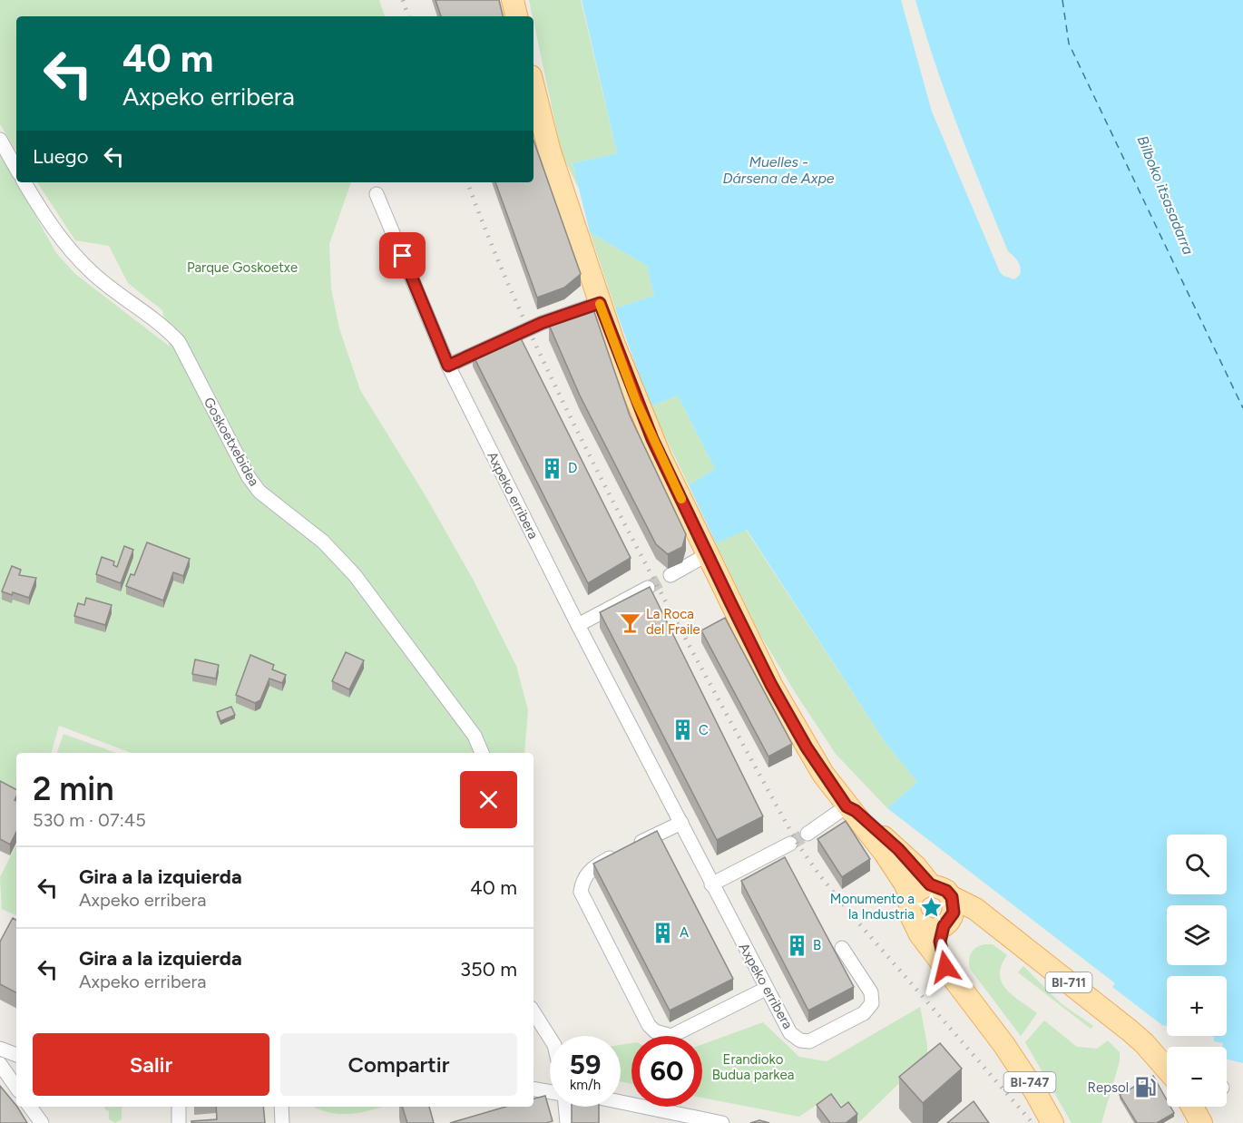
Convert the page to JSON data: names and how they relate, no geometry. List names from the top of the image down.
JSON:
{
  "streets": {
    "main road": ["BI-711", "BI-747"],
    "street": ["Goskoetxebidea", "Axpeko erribera"]
  },
  "crossings": [
    ["BI-711", "BI-747"]
  ],
  "water": ["Muelles - Dársena de Axpe", "Bilboko itsasadarra"],
  "parks": ["Parque Goskoetxe", "Erandioko Budua parkea"],
  "places": {
    "building": [
      "D",
      "C",
      "A",
      "B"
    ],
    "bar": ["La Roca del Fraile"],
    "place": ["Monumento a la Industria"],
    "fuel station": ["Repsol"]
  },
  "page": {
    "turn": ["40 m", "Axpeko erribera"],
    "then": "Luego",
    "heading": ["2 min", "530 m · 07:45"],
    "map_buttons": ["+", "−"],
    "list": [
      {
        "name": "Gira a la izquierda",
        "note": "Axpeko erribera",
        "value": "40 m"
      },
      {
        "name": "Gira a la izquierda",
        "note": "Axpeko erribera",
        "value": "350 m"
      }
    ],
    "buttons": ["Salir", "Compartir"],
    "speed": "59 km/h",
    "limit": "60"
  }
}
